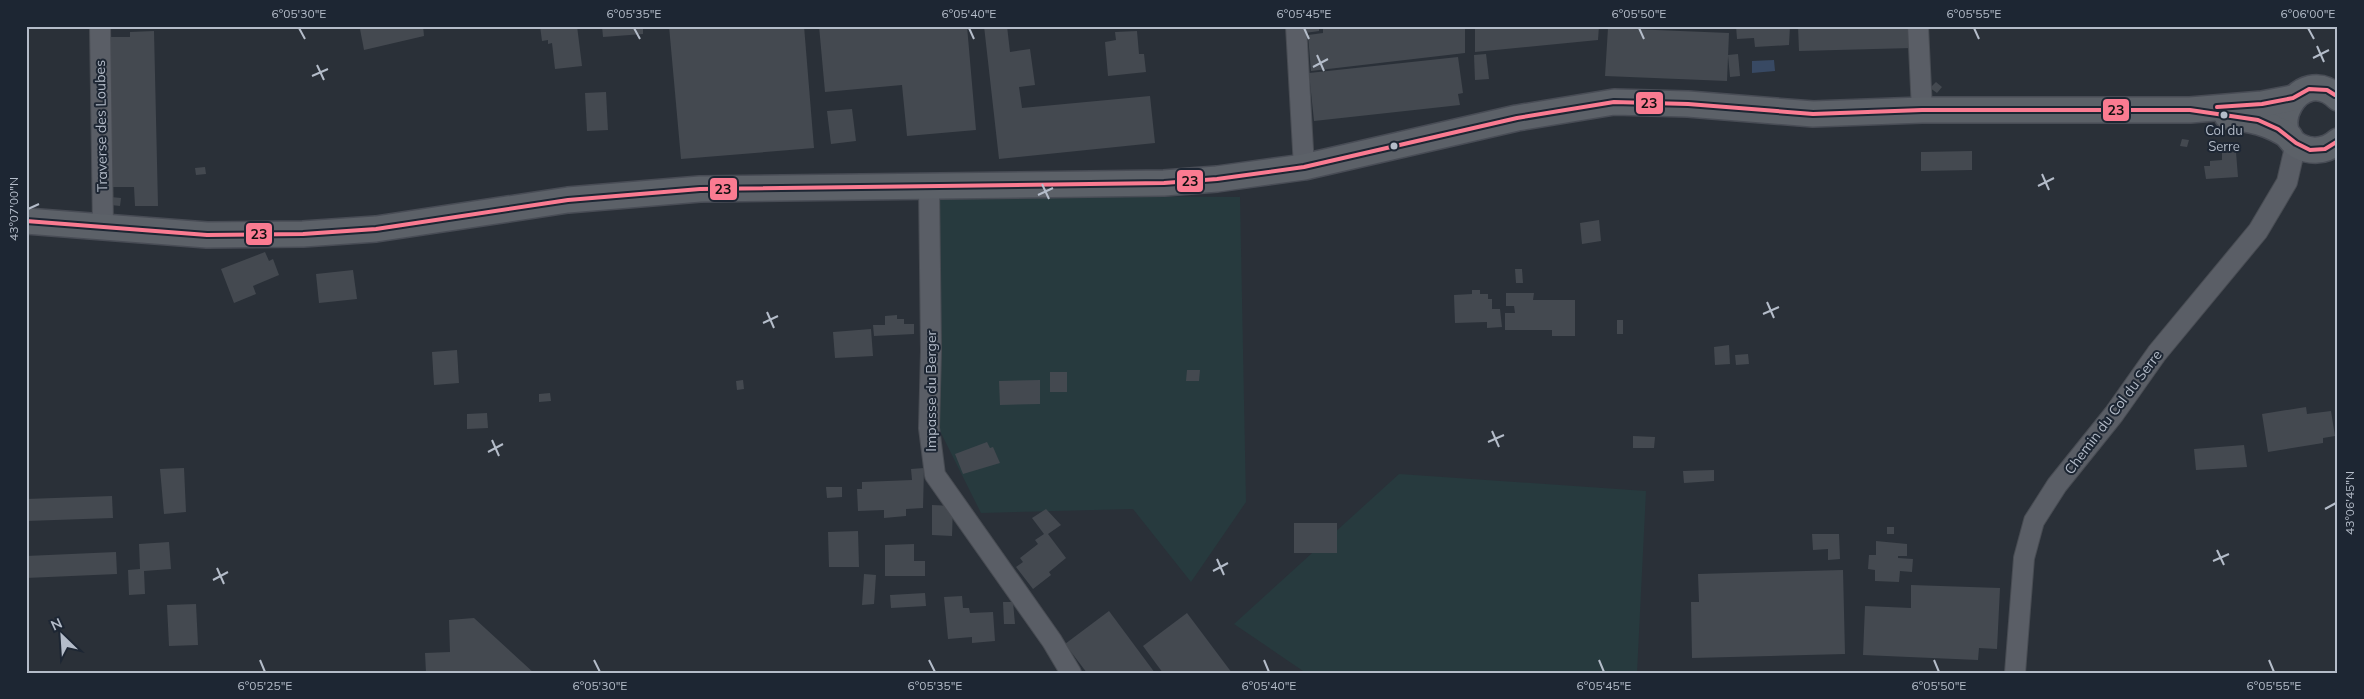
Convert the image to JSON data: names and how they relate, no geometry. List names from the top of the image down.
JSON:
{
  "streets": {
    "street": ["Traverse des Loubes", "Impasse du Berger", "Chemin du Col du Serre"]
  },
  "places": ["Col du Serre"],
  "lines": ["transit line 23"],
  "north": "top left",
  "coordinates": [
    "6°05'30\"E",
    "6°05'35\"E",
    "6°05'40\"E",
    "6°05'45\"E",
    "6°05'50\"E",
    "6°05'55\"E",
    "6°06'00\"E",
    "43°07'00\"N",
    "43°06'45\"N",
    "6°05'25\"E"
  ]
}
